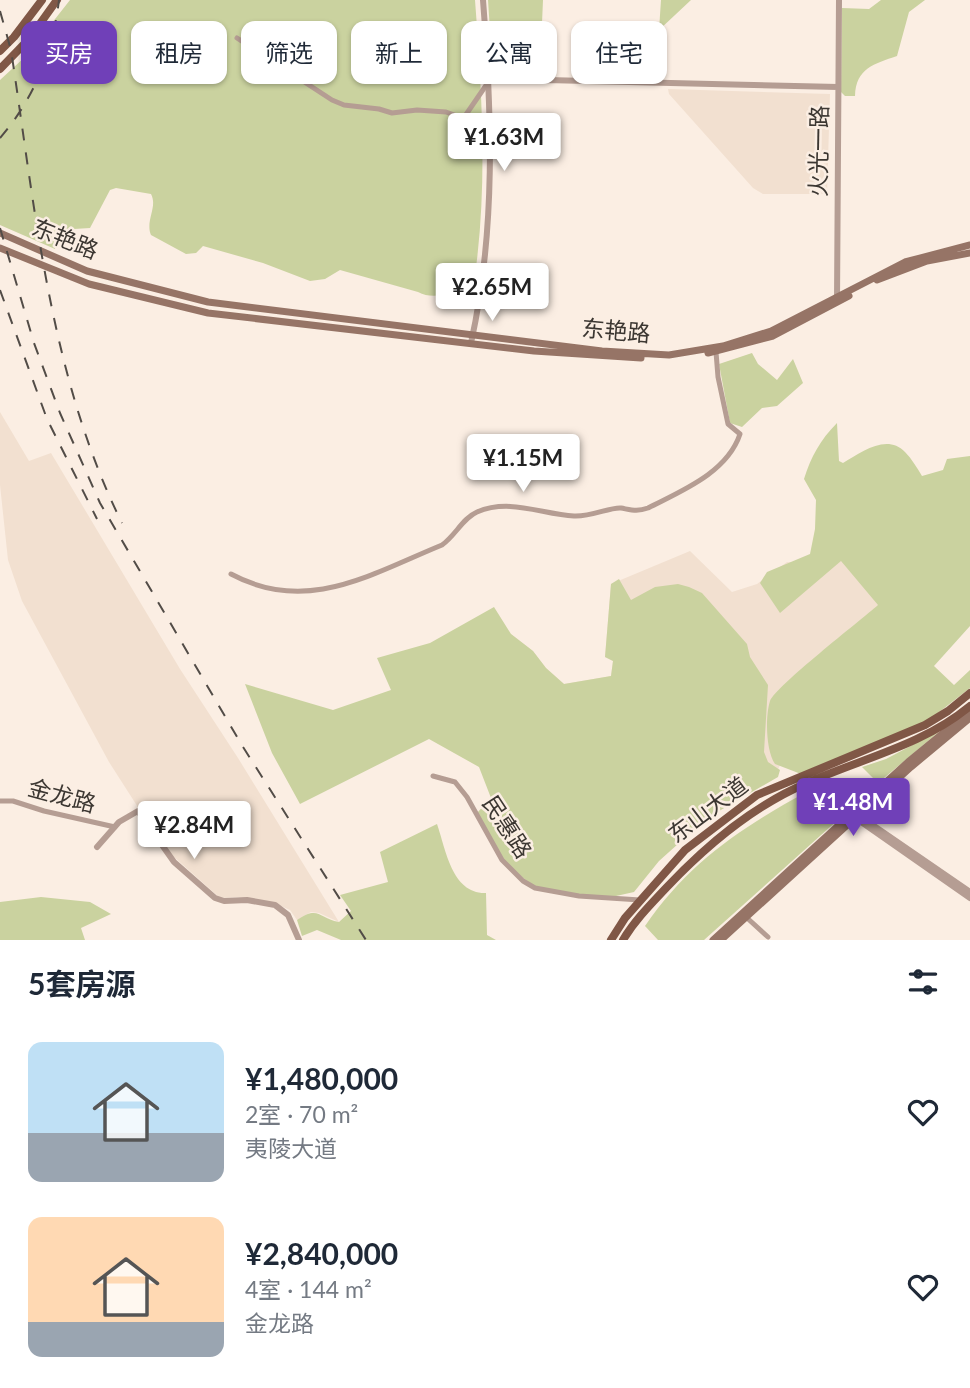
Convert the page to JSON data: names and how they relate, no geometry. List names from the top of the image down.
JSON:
{
  "streets": {
    "main road": ["东艳路", "东山大道"],
    "street": ["火光一路", "金龙路", "民惠路"]
  },
  "crossings": [
    ["火光一路", "东艳路"],
    ["东山大道", "民惠路"]
  ],
  "page": {
    "chip": [
      "买房",
      "租房",
      "筛选",
      "新上",
      "公寓",
      "住宅"
    ],
    "price": [
      "¥1.63M",
      "¥2.65M",
      "¥1.15M",
      "¥1.48M",
      "¥2.84M"
    ],
    "heading": "5套房源",
    "list": [
      {
        "name": "¥1,480,000",
        "note": "2室 · 70 m² · 夷陵大道"
      },
      {
        "name": "¥2,840,000",
        "note": "4室 · 144 m² · 金龙路"
      }
    ]
  }
}
